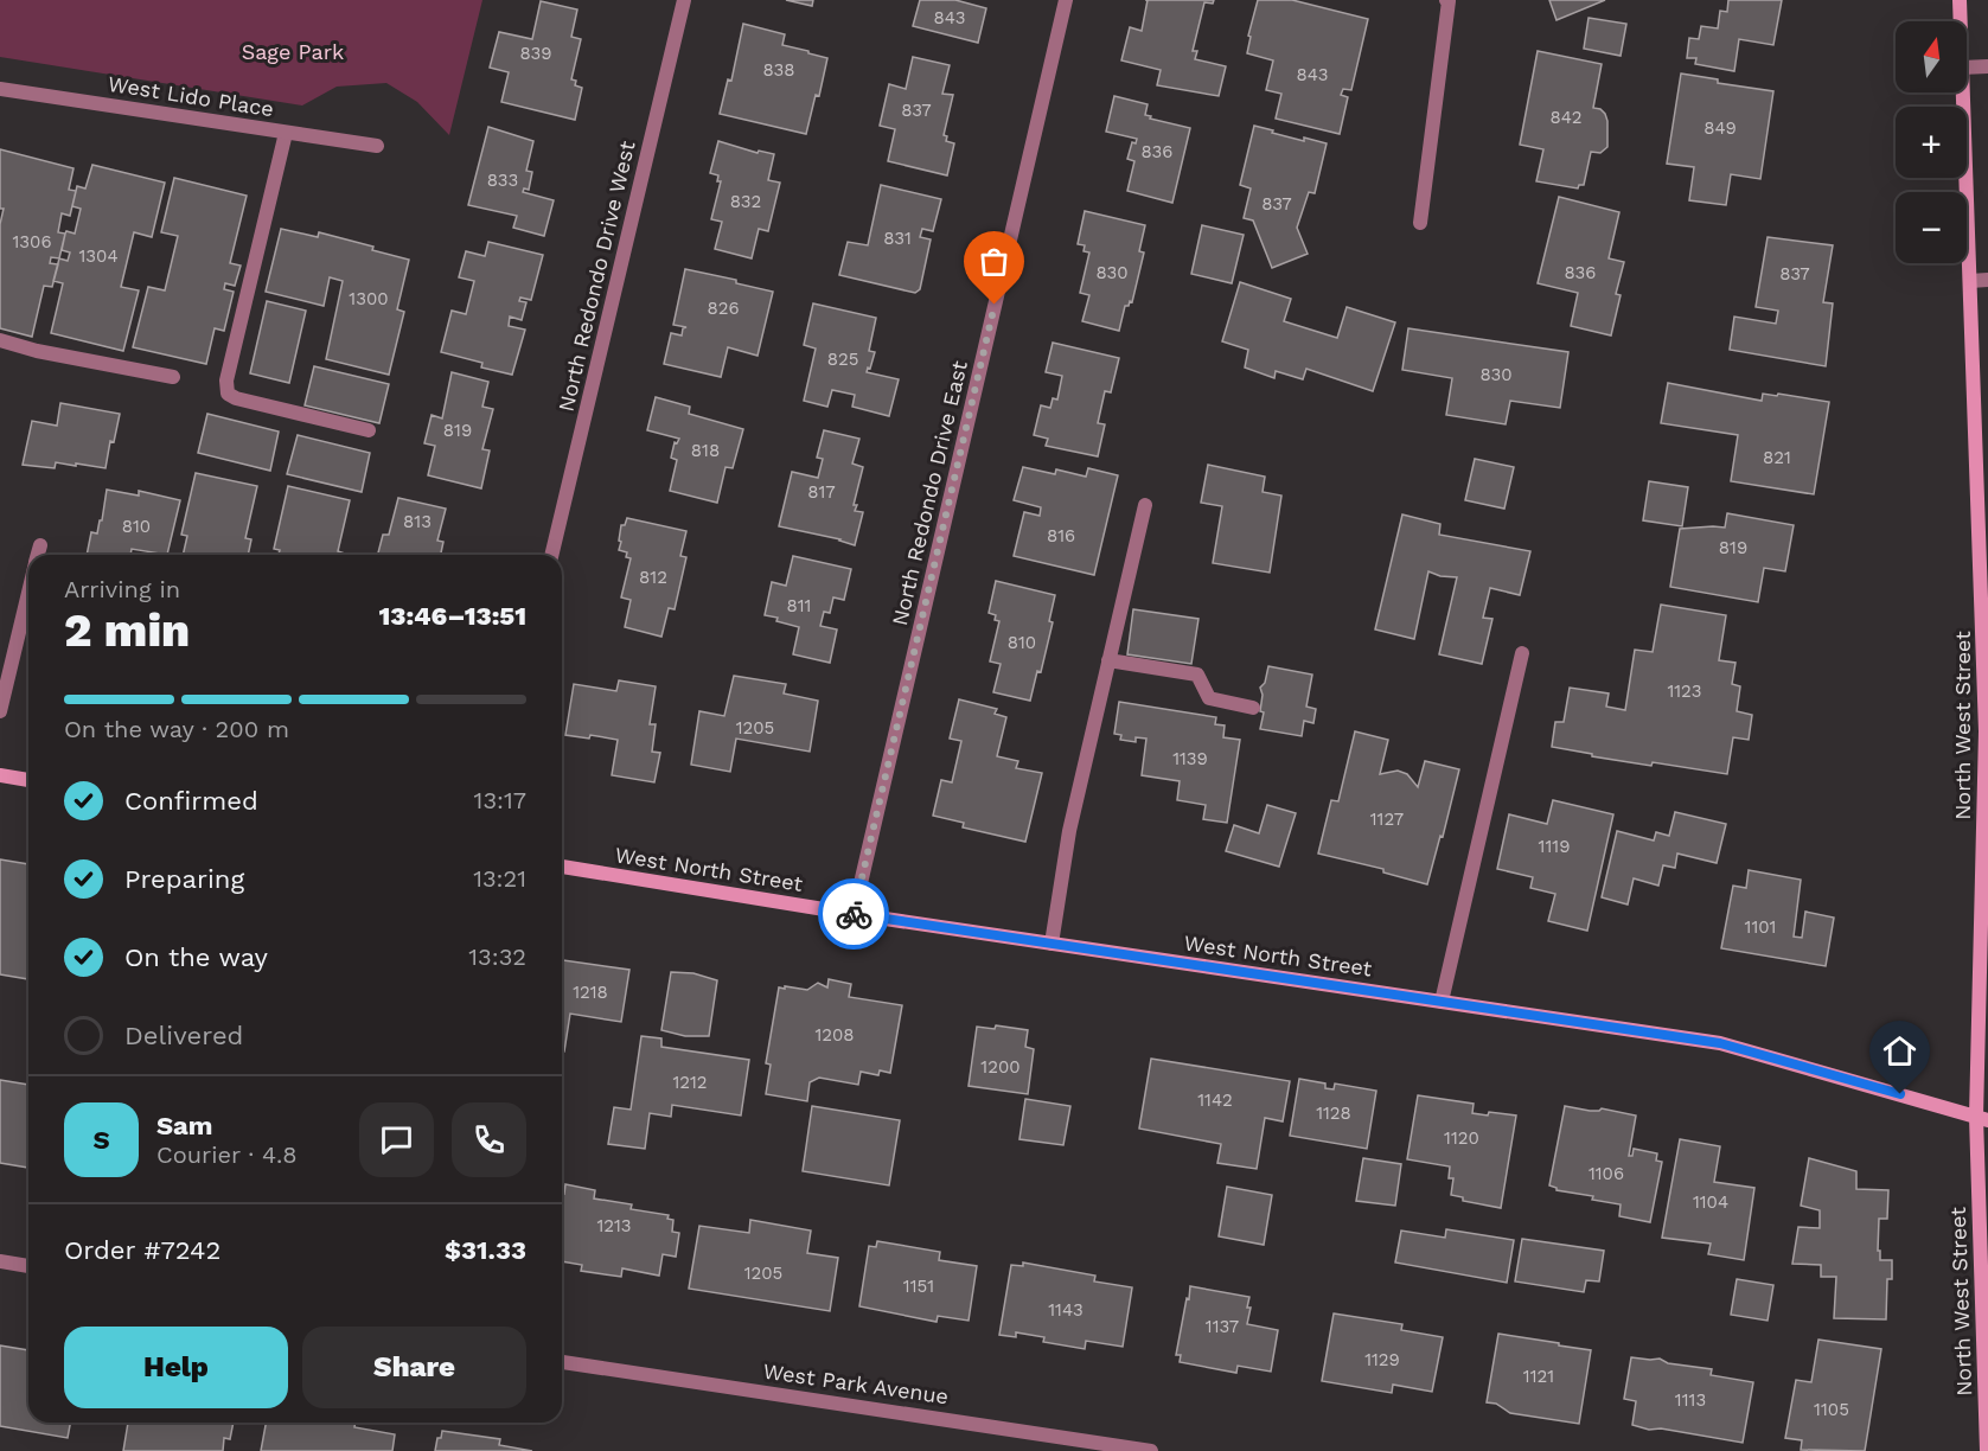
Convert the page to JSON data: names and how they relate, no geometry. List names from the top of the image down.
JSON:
{
  "streets": {
    "street": [
      "West Lido Place",
      "North Redondo Drive West",
      "North Redondo Drive East",
      "North West Street",
      "West North Street",
      "West Park Avenue"
    ]
  },
  "crossings": [
    ["North Redondo Drive East", "West North Street"],
    ["North West Street", "West North Street"]
  ],
  "parks": ["Sage Park"],
  "house_numbers": [
    "843",
    "839",
    "838",
    "843",
    "837",
    "842",
    "849",
    "836",
    "833",
    "832",
    "837",
    "831",
    "1306",
    "1304",
    "830",
    "836",
    "837",
    "1300",
    "826",
    "825",
    "830",
    "819",
    "818",
    "821",
    "817",
    "813",
    "810",
    "816",
    "819",
    "812",
    "811",
    "810",
    "1123",
    "1205",
    "1139",
    "1127",
    "1119",
    "1101",
    "1218",
    "1208",
    "1200",
    "1212",
    "1142",
    "1128",
    "1120",
    "1106",
    "1104",
    "1213",
    "1205",
    "1151",
    "1143",
    "1137",
    "1129",
    "1121",
    "1113",
    "1105"
  ],
  "north": "top",
  "page": {
    "map_buttons": ["+", "−"],
    "heading": ["2 min", "Arriving in", "13:46–13:51"],
    "panel": [
      "Sam",
      "Courier · 4.8",
      "Order #7242",
      "$31.33"
    ],
    "bar": "On the way · 200 m",
    "list": [
      ["Confirmed", "13:17"],
      ["Preparing", "13:21"],
      ["On the way", "13:32"],
      "Delivered"
    ],
    "round": "S",
    "buttons": ["Help", "Share"]
  }
}
